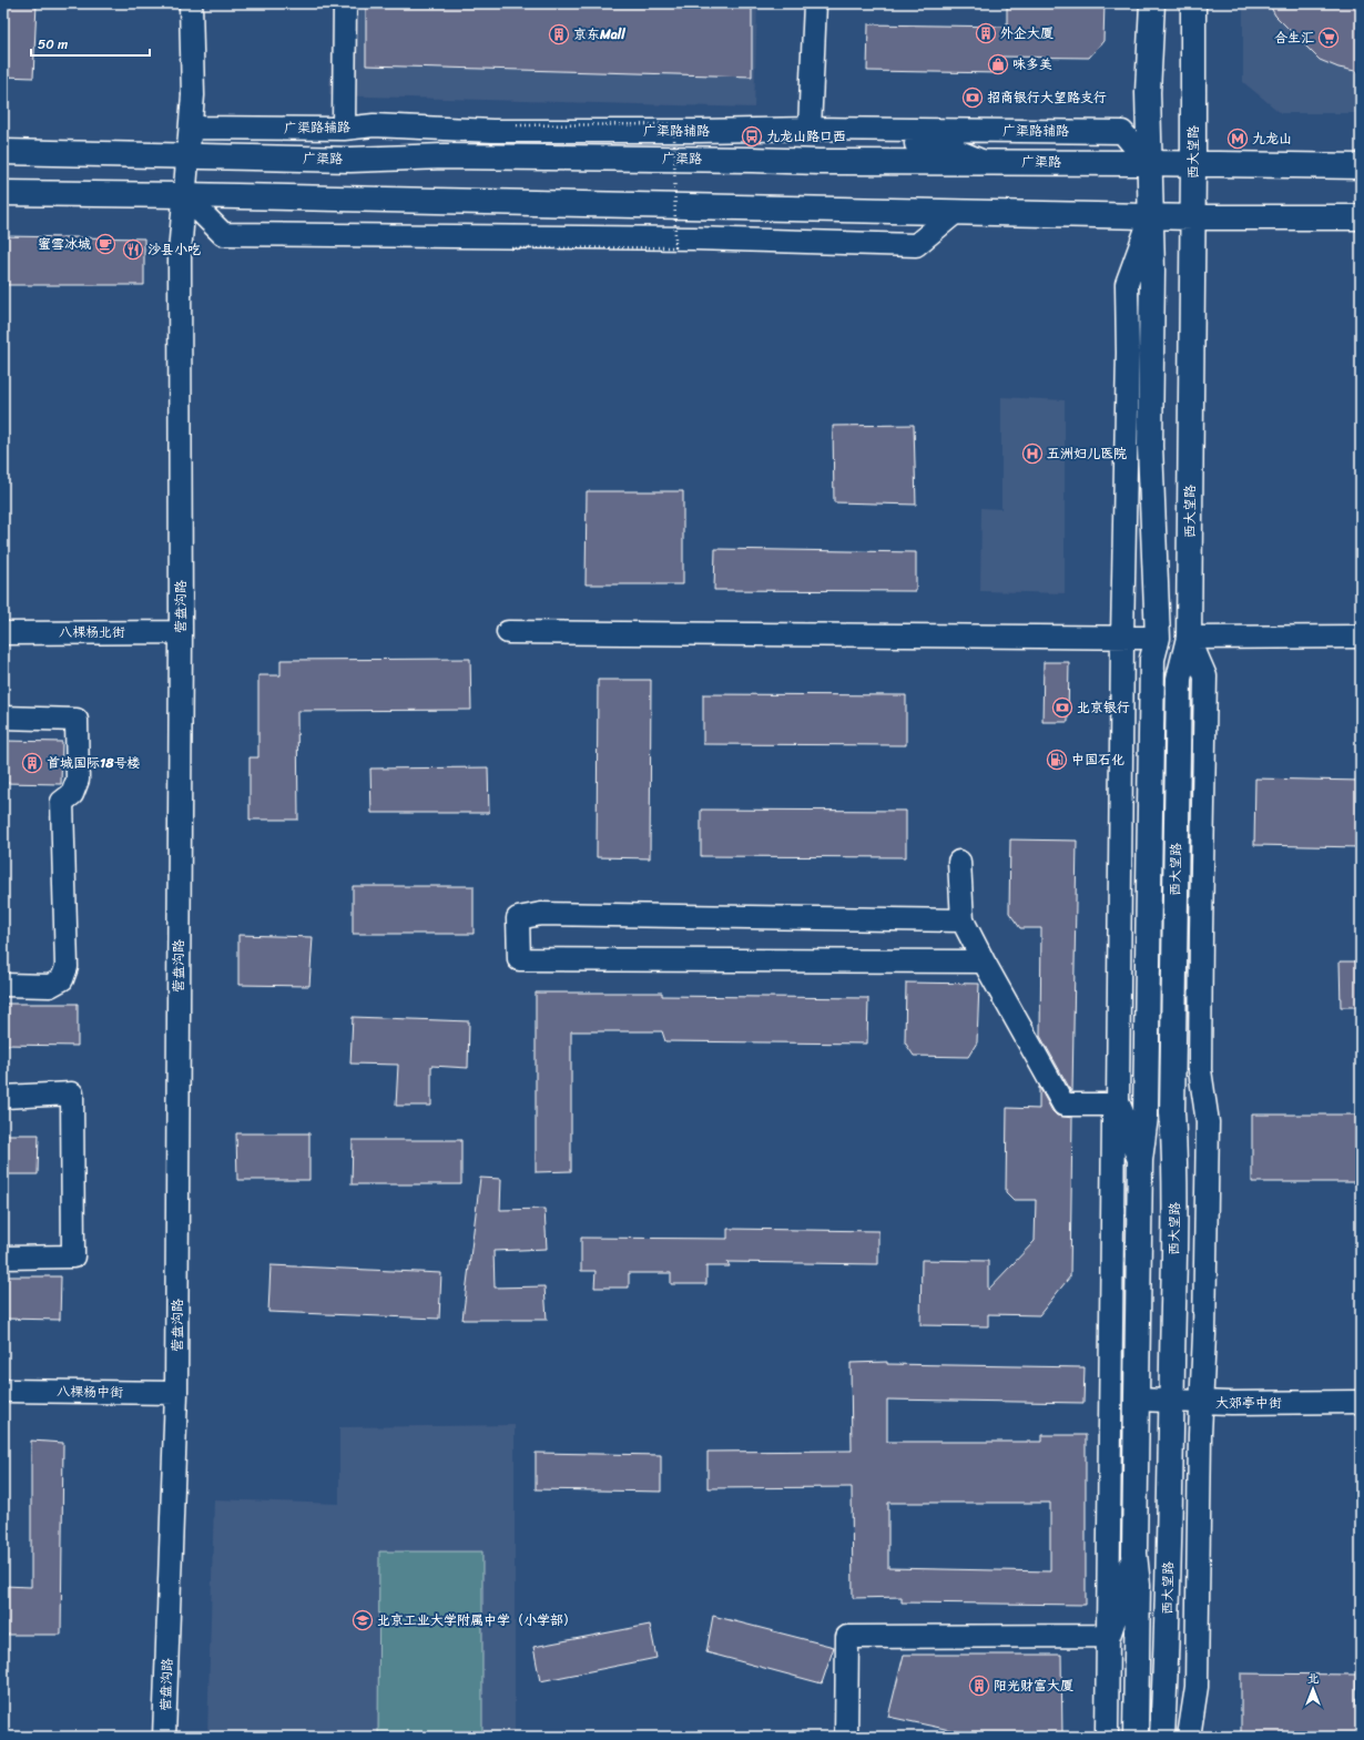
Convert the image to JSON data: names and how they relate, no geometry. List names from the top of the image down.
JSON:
{
  "streets": {
    "main road": ["西大望路", "广渠路"],
    "street": [
      "广渠路辅路",
      "营盘沟路",
      "八棵杨北街",
      "八棵杨中街",
      "大郊亭中街"
    ]
  },
  "crossings": [
    ["广渠路辅路", "西大望路"],
    ["广渠路辅路", "广渠路"],
    ["广渠路辅路", "营盘沟路"],
    ["西大望路", "广渠路"],
    ["西大望路", "大郊亭中街"],
    ["广渠路", "营盘沟路"],
    ["营盘沟路", "八棵杨北街"],
    ["营盘沟路", "八棵杨中街"]
  ],
  "places": {
    "building": [
      "外企大厦",
      "京东Mall",
      "首城国际18号楼",
      "阳光财富大厦"
    ],
    "supermarket": ["合生汇"],
    "shop": ["味多美"],
    "bank": ["招商银行大望路支行", "北京银行"],
    "bus stop": ["九龙山路口西"],
    "metro station": ["九龙山"],
    "cafe": ["蜜雪冰城"],
    "restaurant": ["沙县小吃"],
    "hospital": ["五洲妇儿医院"],
    "fuel station": ["中国石化"],
    "school or university": ["北京工业大学附属中学（小学部）"]
  },
  "scale_bar": "50 m",
  "north": "top"
}
